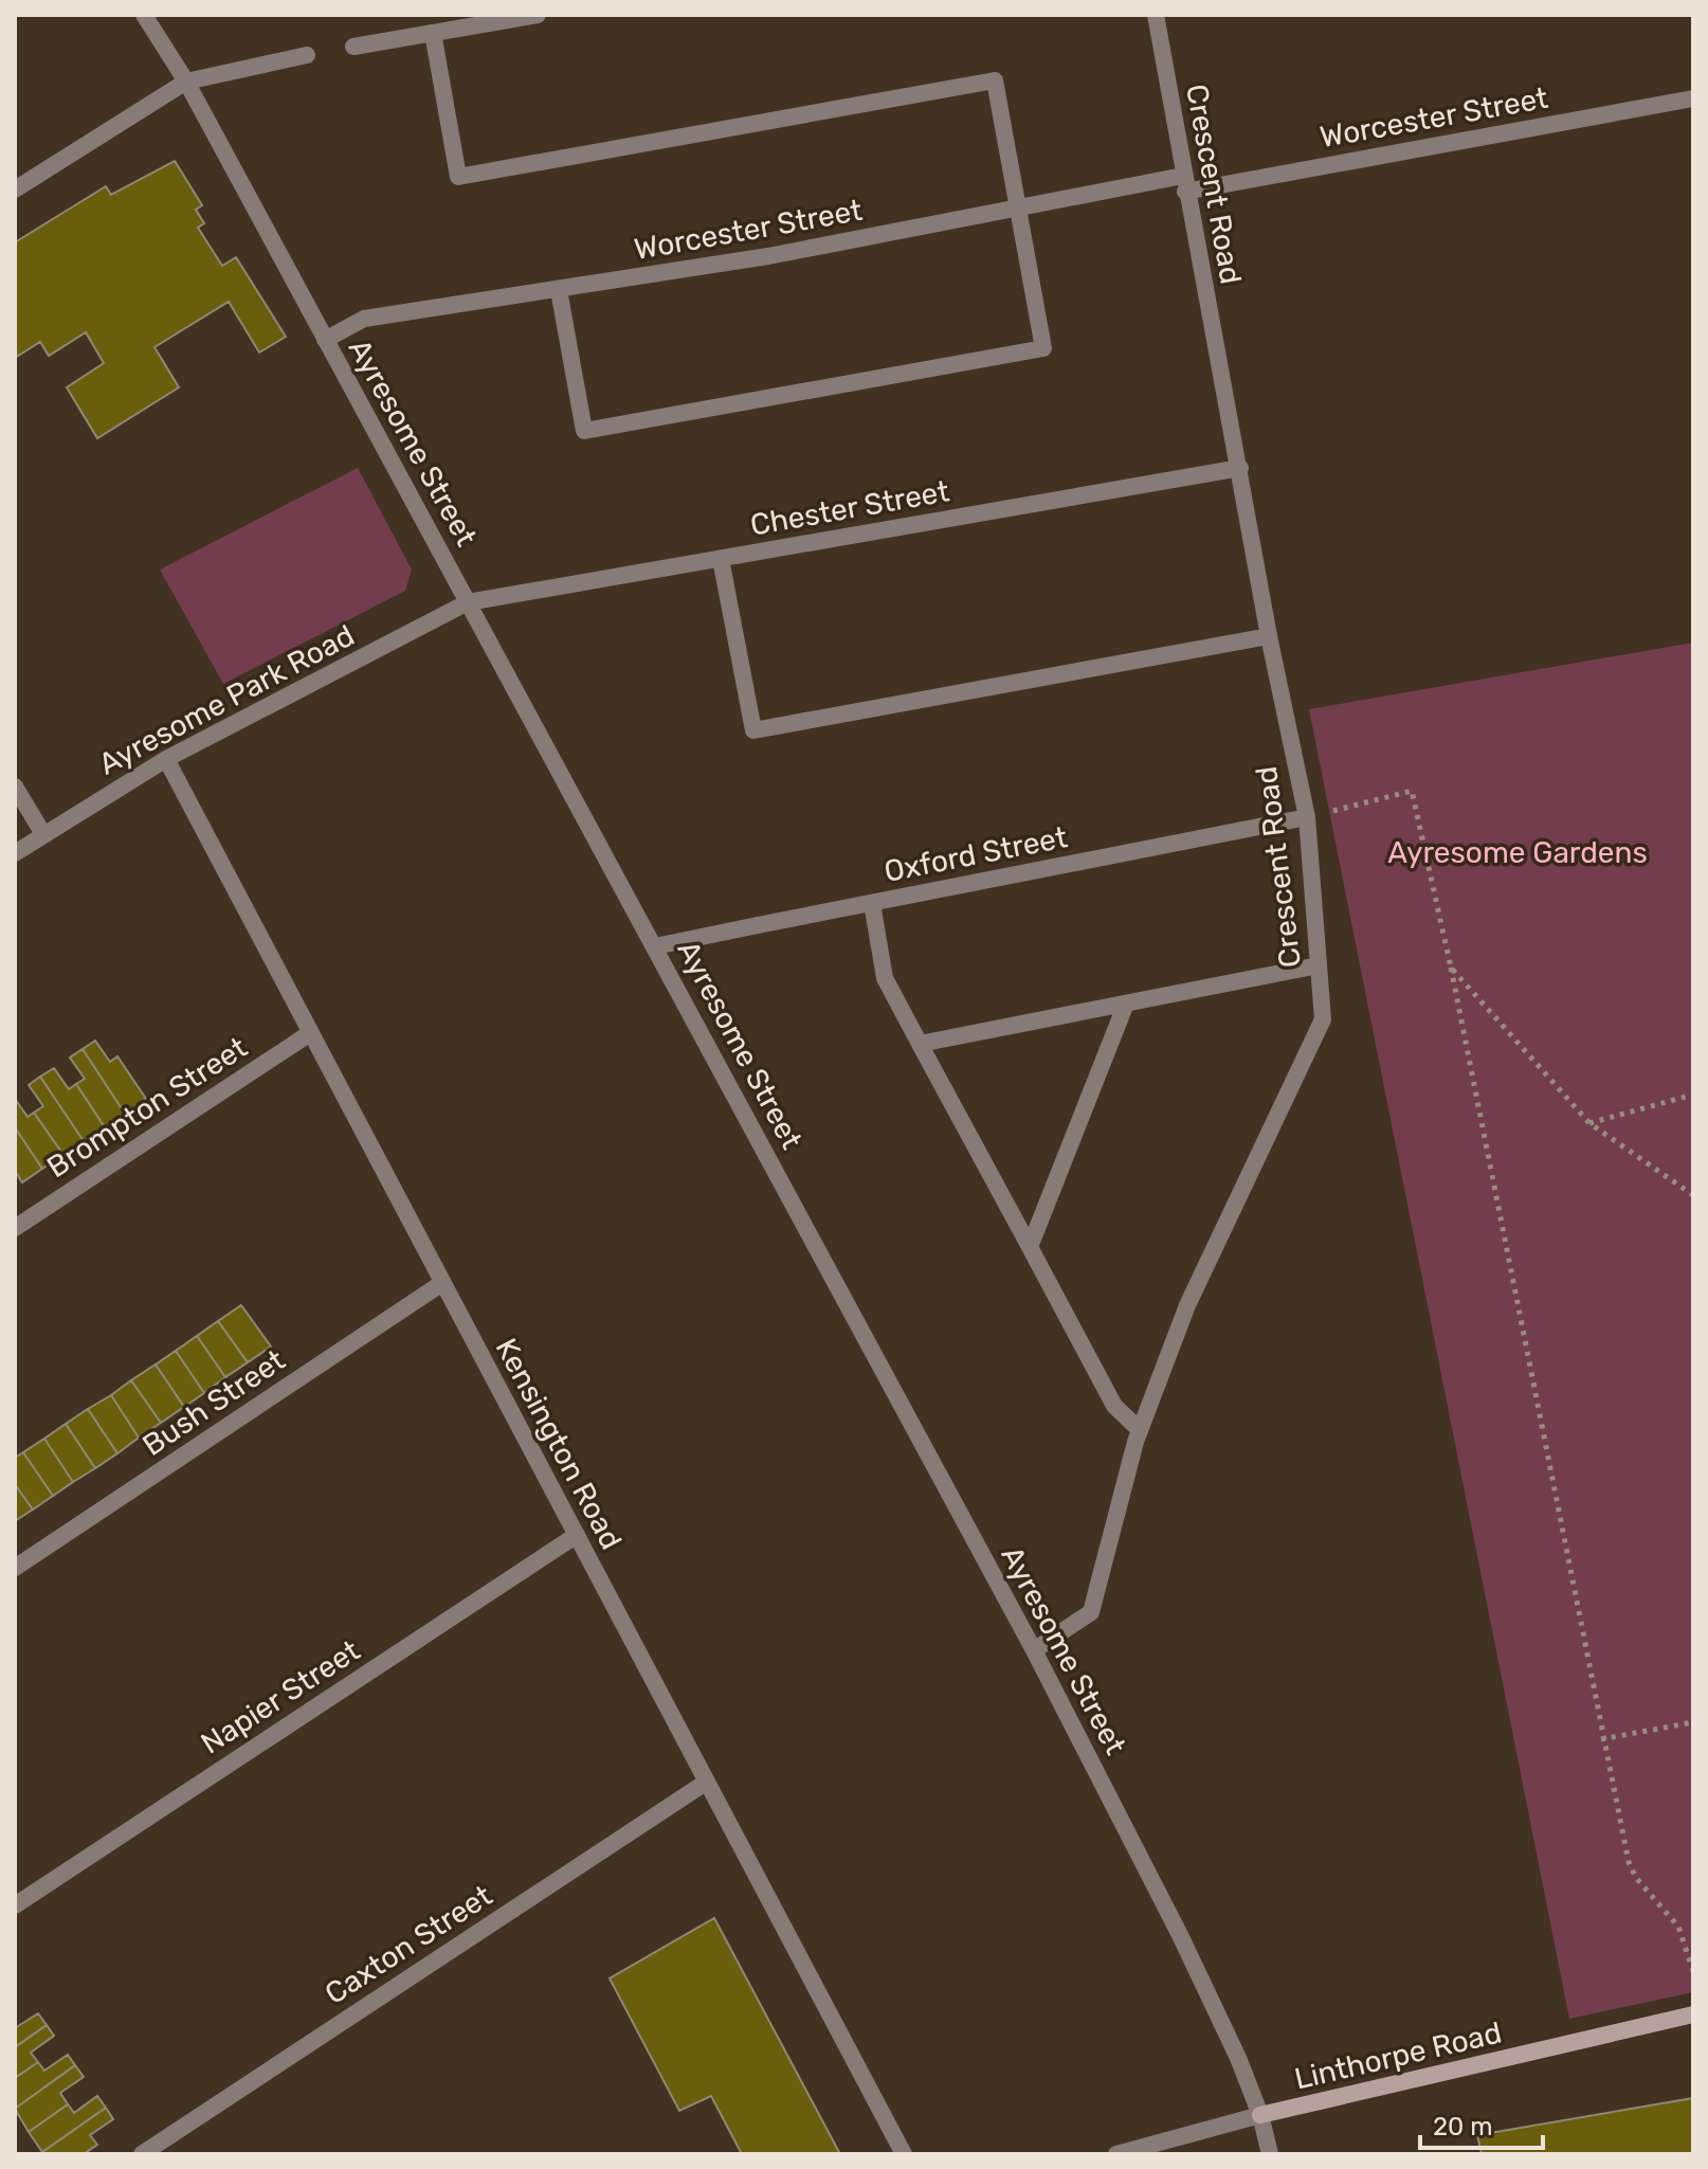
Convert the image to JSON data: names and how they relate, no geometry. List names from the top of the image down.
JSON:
{
  "streets": {
    "main road": ["Linthorpe Road"],
    "street": [
      "Worcester Street",
      "Crescent Road",
      "Ayresome Street",
      "Chester Street",
      "Ayresome Park Road",
      "Oxford Street",
      "Brompton Street",
      "Bush Street",
      "Kensington Road",
      "Napier Street",
      "Caxton Street"
    ]
  },
  "crossings": [
    ["Worcester Street", "Crescent Road"],
    ["Worcester Street", "Ayresome Street"],
    ["Crescent Road", "Ayresome Street"],
    ["Crescent Road", "Chester Street"],
    ["Crescent Road", "Oxford Street"],
    ["Ayresome Street", "Chester Street"],
    ["Ayresome Street", "Ayresome Park Road"],
    ["Ayresome Street", "Oxford Street"],
    ["Ayresome Street", "Linthorpe Road"],
    ["Chester Street", "Ayresome Park Road"],
    ["Ayresome Park Road", "Kensington Road"],
    ["Brompton Street", "Kensington Road"],
    ["Bush Street", "Kensington Road"],
    ["Kensington Road", "Napier Street"],
    ["Kensington Road", "Caxton Street"]
  ],
  "parks": ["Ayresome Gardens"],
  "scale_bar": "20 m"
}
